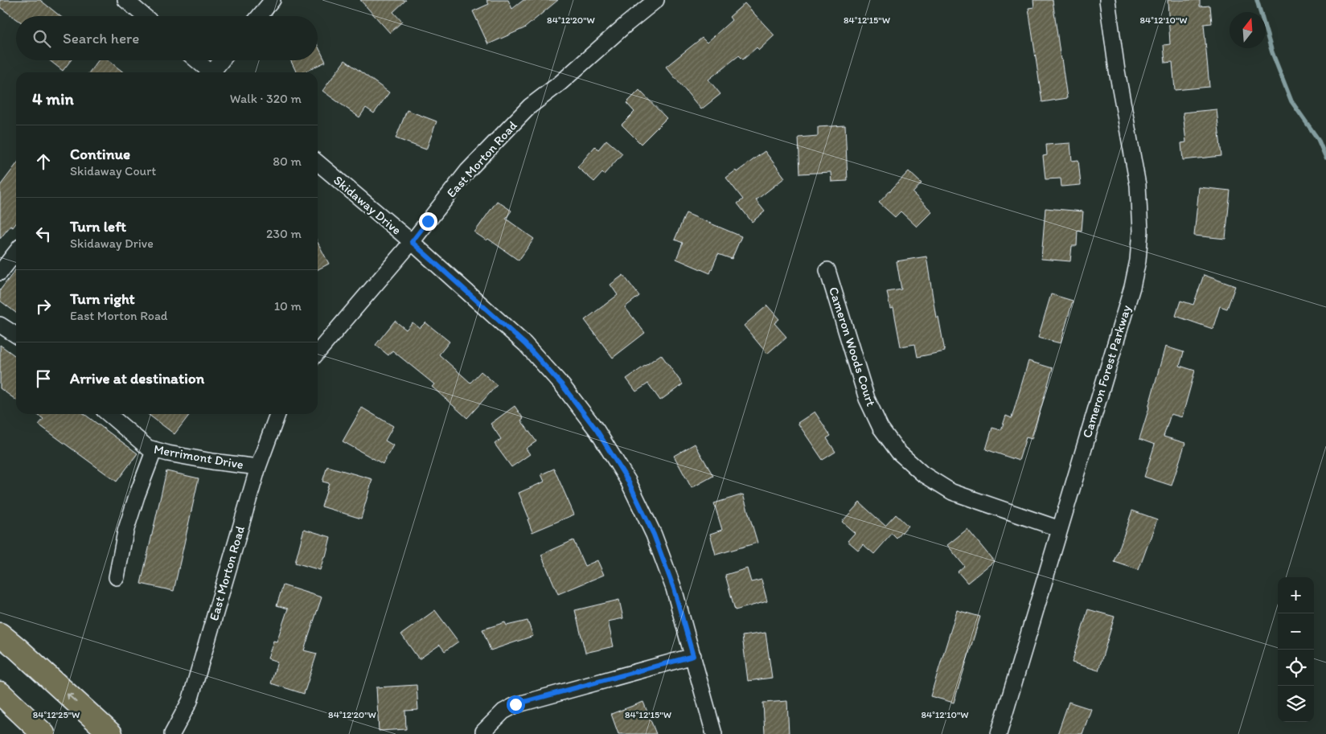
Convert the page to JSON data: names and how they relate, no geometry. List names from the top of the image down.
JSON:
{
  "streets": {
    "street": [
      "East Morton Road",
      "Skidaway Drive",
      "Cameron Woods Court",
      "Cameron Forest Parkway",
      "Merrimont Drive"
    ]
  },
  "crossings": [
    ["East Morton Road", "Skidaway Drive"],
    ["East Morton Road", "Merrimont Drive"],
    ["Cameron Woods Court", "Cameron Forest Parkway"]
  ],
  "north": "top",
  "page": {
    "search": "Search here",
    "heading": ["4 min", "Walk · 320 m"],
    "list": [
      ["Continue", "Skidaway Court", "80 m"],
      ["Turn left", "Skidaway Drive", "230 m"],
      ["Turn right", "East Morton Road", "10 m"],
      "Arrive at destination"
    ],
    "map_buttons": ["+", "−"]
  },
  "coordinates": [
    "84°12'20\"W",
    "84°12'15\"W",
    "84°12'10\"W",
    "84°12'25\"W"
  ]
}
